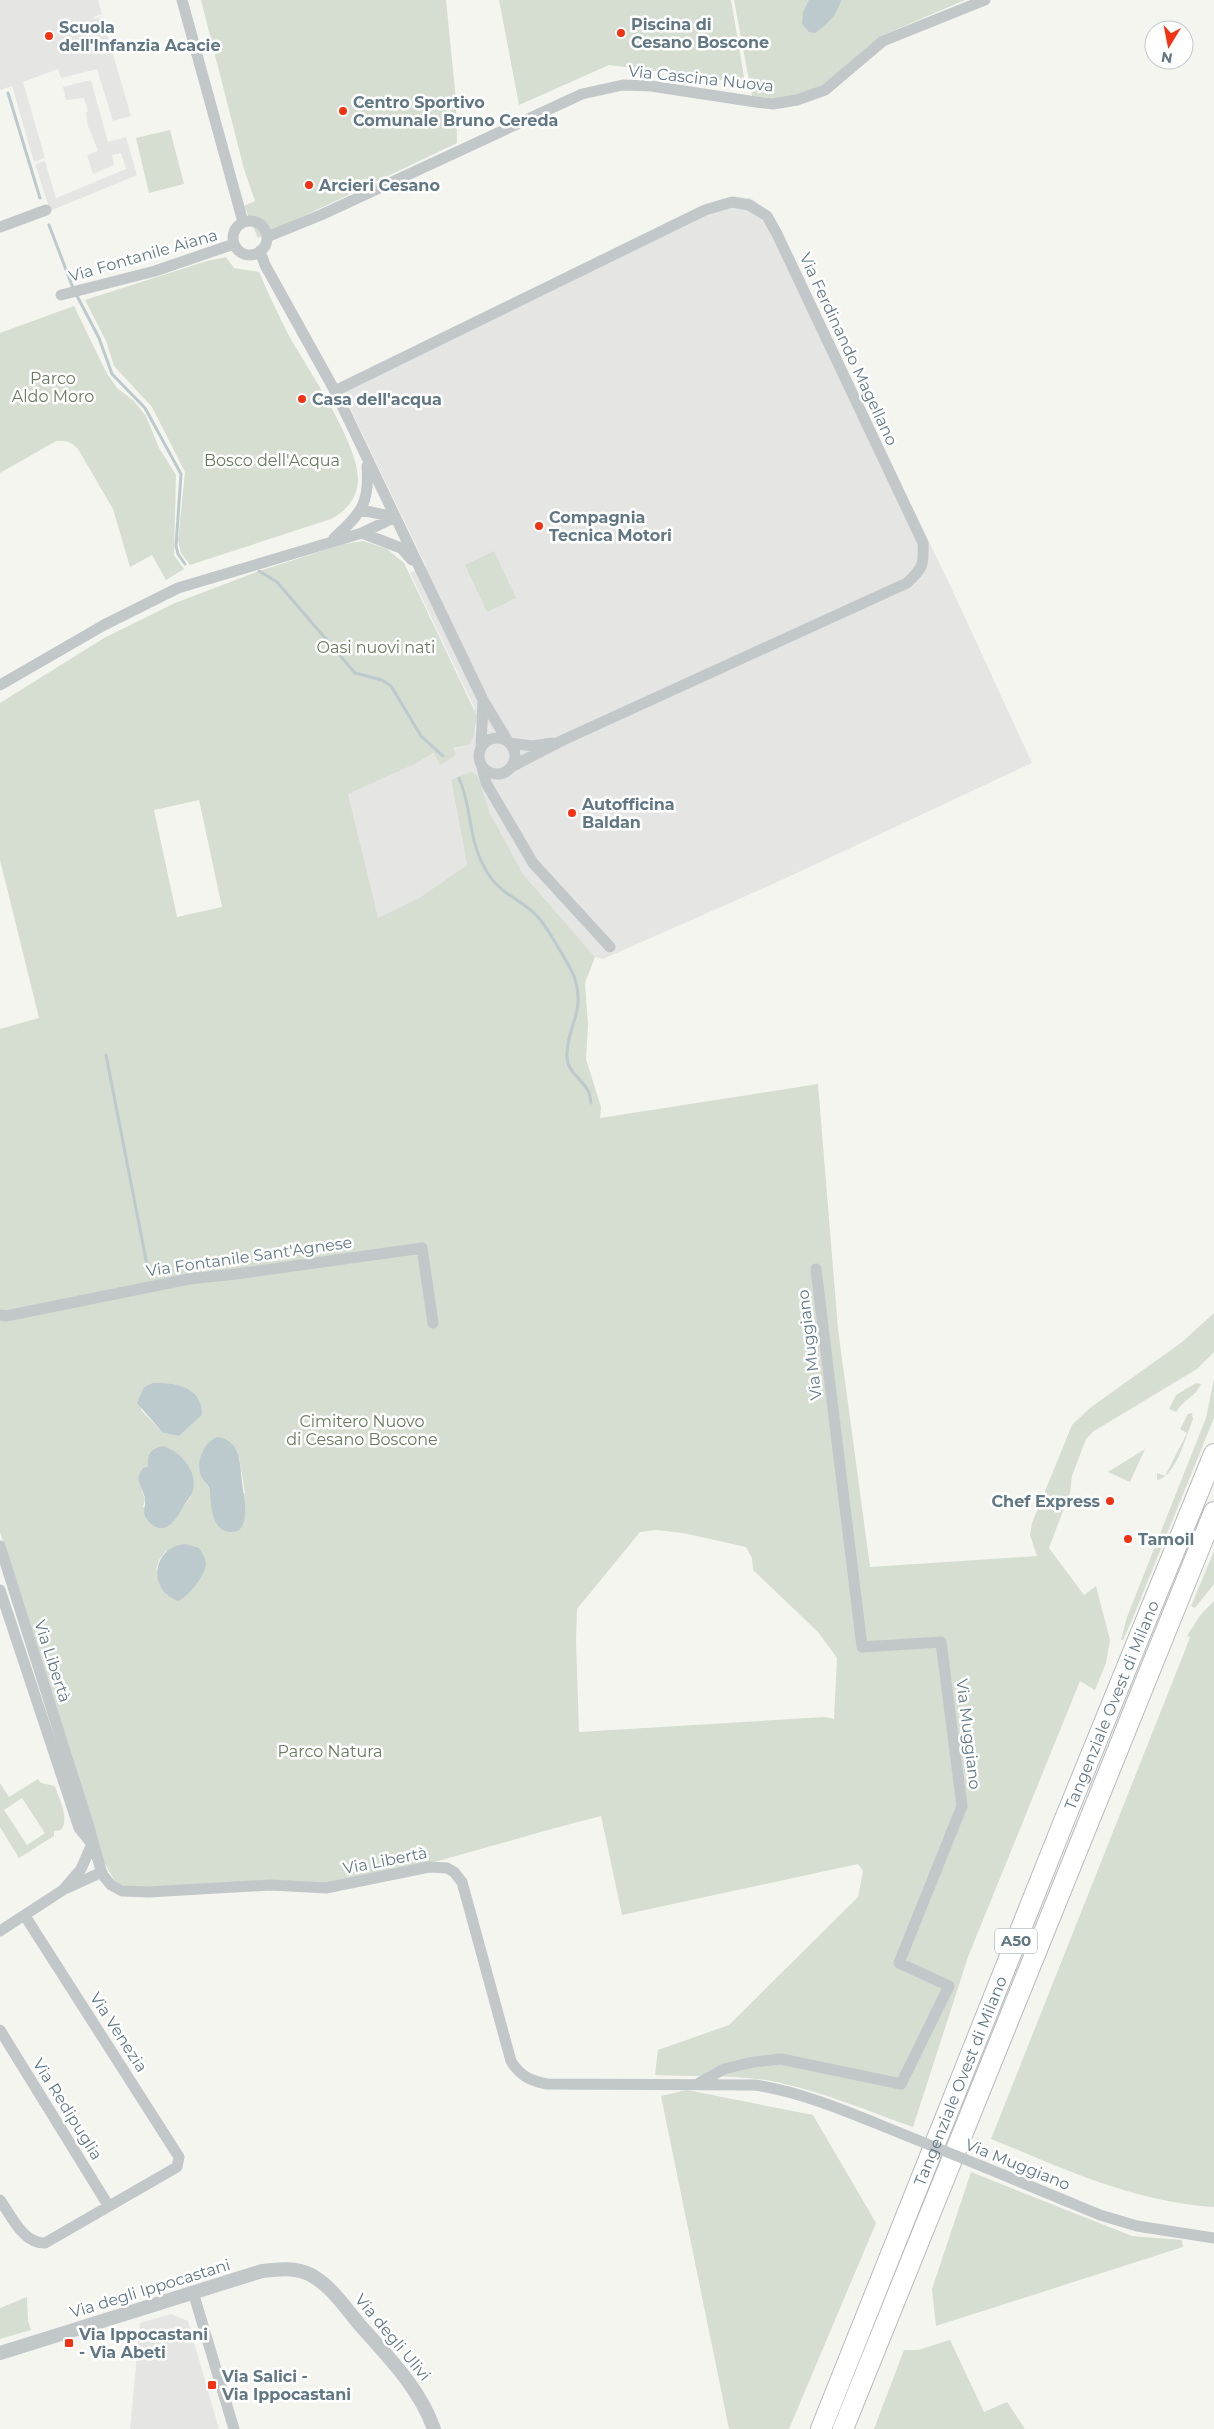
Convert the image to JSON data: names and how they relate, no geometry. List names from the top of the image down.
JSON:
{
  "streets": {
    "highway": ["Tangenziale Ovest di Milano", "A50"],
    "street": [
      "Via Cascina Nuova",
      "Via Fontanile Aiana",
      "Via Ferdinando Magellano",
      "Via Fontanile Sant'Agnese",
      "Via Muggiano",
      "Via Libertà",
      "Via Venezia",
      "Via Redipuglia",
      "Via degli Ippocastani",
      "Via degli Ulivi"
    ]
  },
  "crossings": [
    ["Via Cascina Nuova", "Via Fontanile Aiana"],
    ["Via Muggiano", "Via Libertà"],
    ["Via Venezia", "Via Redipuglia"],
    ["Via degli Ippocastani", "Via degli Ulivi"]
  ],
  "parks": [
    "Parco Aldo Moro",
    "Bosco dell'Acqua",
    "Oasi nuovi nati",
    "Cimitero Nuovo di Cesano Boscone",
    "Parco Natura"
  ],
  "places": {
    "other": [
      "Piscina di Cesano Boscone",
      "Scuola dell'Infanzia Acacie",
      "Centro Sportivo Comunale Bruno Cereda",
      "Arcieri Cesano",
      "Casa dell'acqua",
      "Compagnia Tecnica Motori",
      "Autofficina Baldan",
      "Chef Express",
      "Tamoil"
    ],
    "transit": ["Via Ippocastani - Via Abeti", "Via Salici - Via Ippocastani"]
  },
  "north": "bottom"
}
